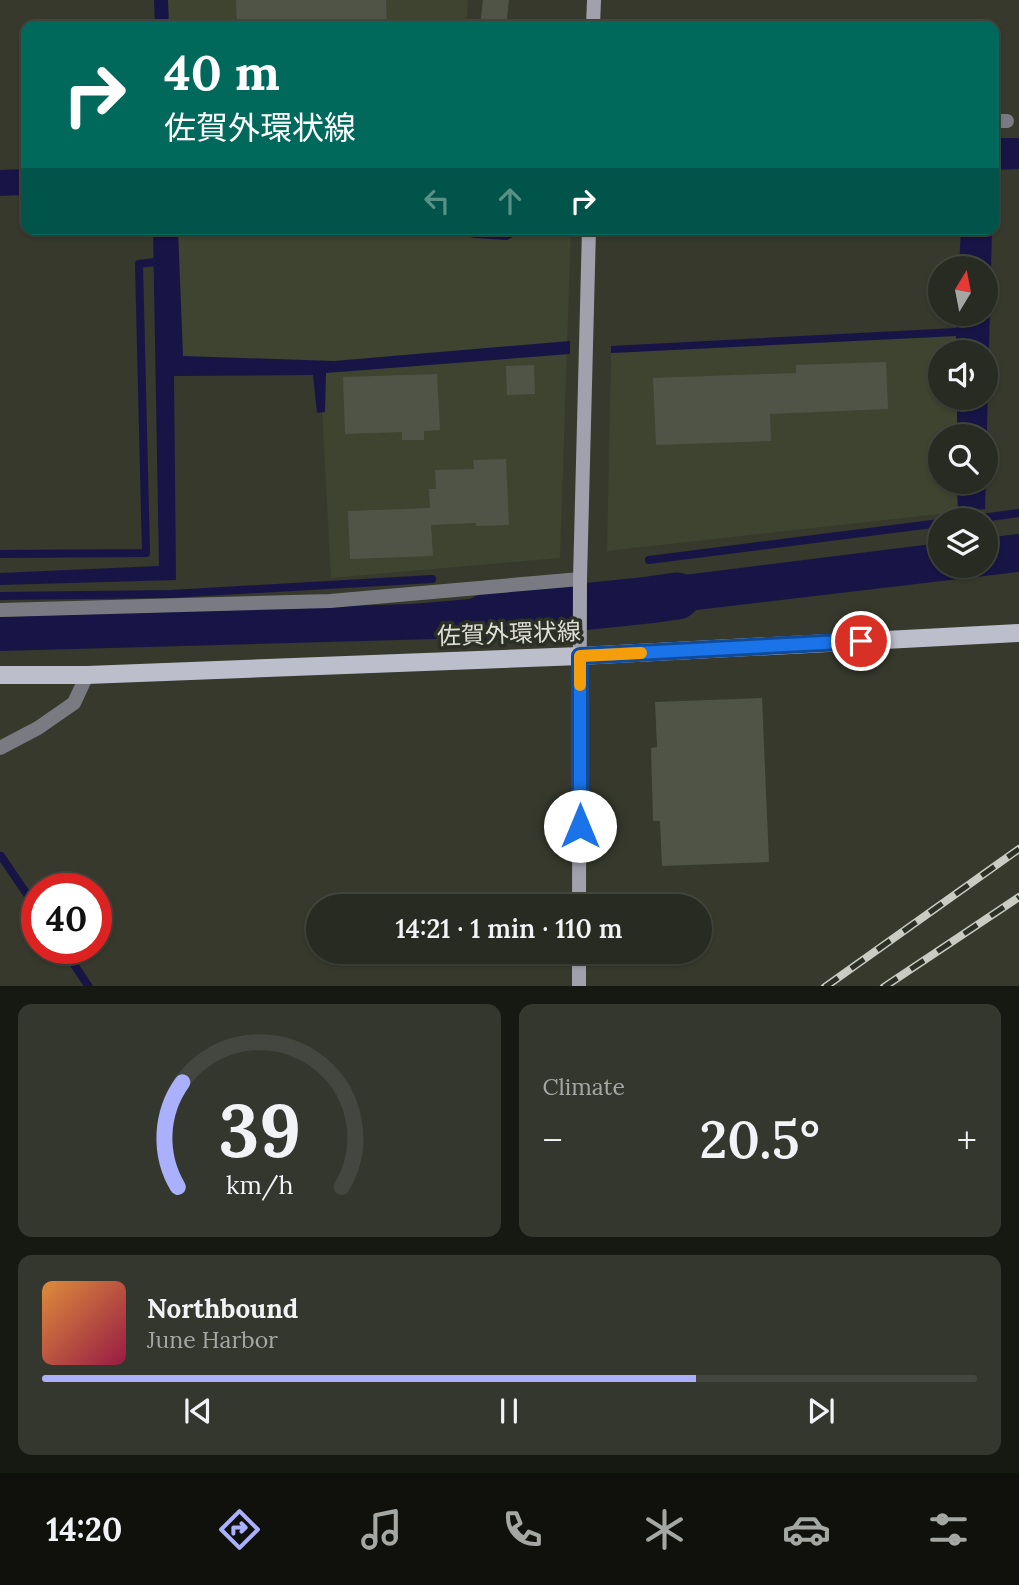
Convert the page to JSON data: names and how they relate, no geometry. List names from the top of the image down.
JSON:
{
  "streets": {
    "main road": ["佐賀外環状線"]
  },
  "north": "top",
  "page": {
    "turn": ["40 m", "佐賀外環状線"],
    "limit": "40",
    "trip": "14:21 · 1 min · 110 m",
    "tile": "Climate",
    "heat": ["−", "20.5°", "+"],
    "song": ["Northbound", "June Harbor"],
    "tabs": "14:20",
    "gauge": ["39", "km/h"]
  }
}
